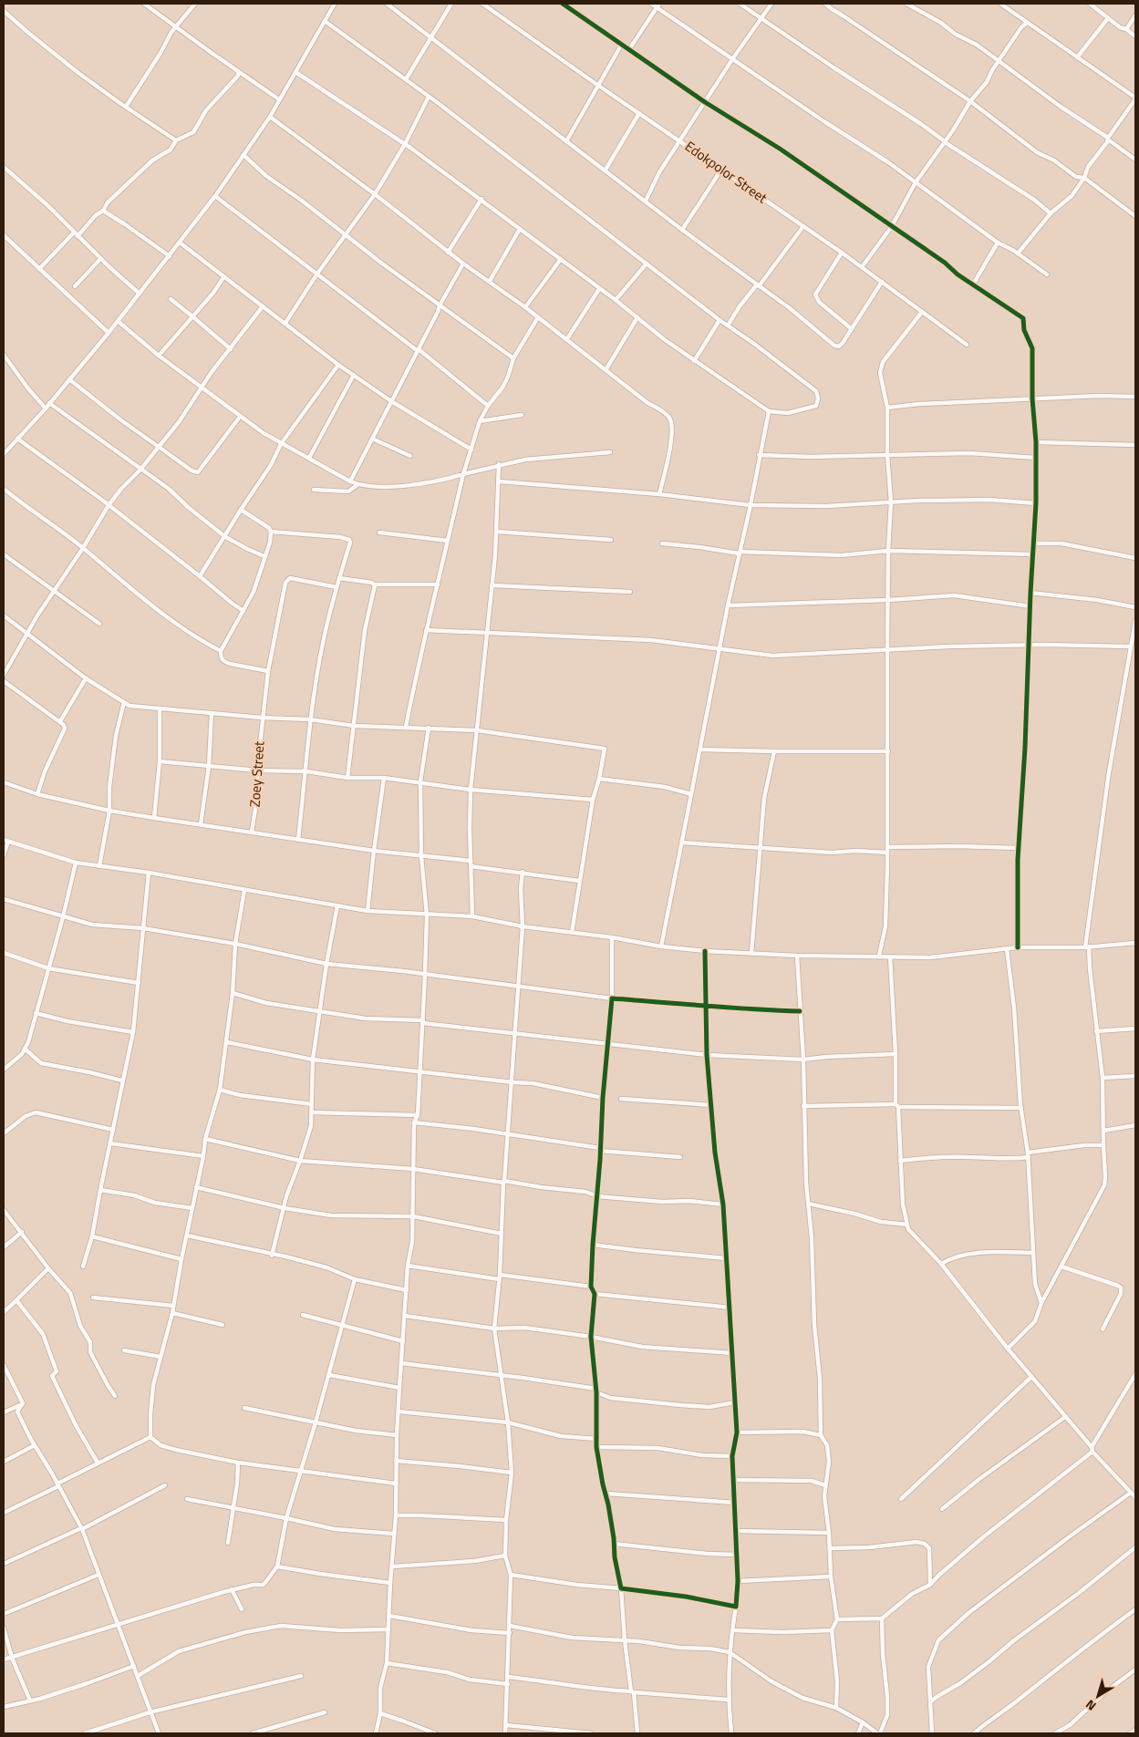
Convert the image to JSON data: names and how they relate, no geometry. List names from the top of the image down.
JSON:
{
  "streets": {
    "street": ["Edokpolor Street", "Zoey Street"]
  },
  "north": "bottom left"
}
